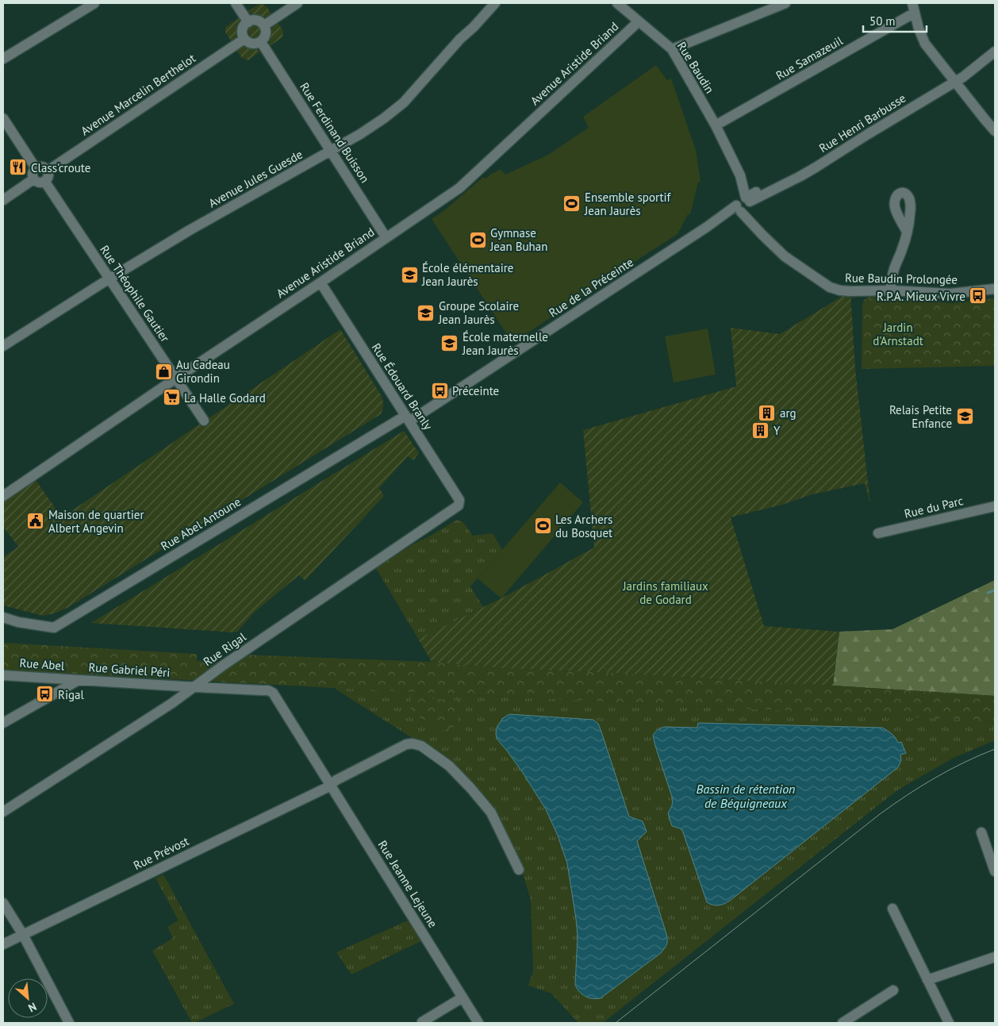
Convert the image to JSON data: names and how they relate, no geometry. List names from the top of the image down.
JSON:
{
  "streets": {
    "street": [
      "Rue Samazeuil",
      "Avenue Aristide Briand",
      "Rue Baudin",
      "Avenue Marcelin Berthelot",
      "Rue Henri Barbusse",
      "Rue Ferdinand Buisson",
      "Avenue Jules Guesde",
      "Rue Baudin Prolongée",
      "Rue de la Préceinte",
      "Rue Théophile Gautier",
      "Rue Édouard Branly",
      "Rue du Parc",
      "Rue Abel Antoune",
      "Rue Rigal",
      "Rue Abel",
      "Rue Gabriel Péri",
      "Rue Prévost",
      "Rue Jeanne Lejeune"
    ]
  },
  "crossings": [
    ["Rue Samazeuil", "Rue Baudin"],
    ["Avenue Aristide Briand", "Rue Baudin"],
    ["Avenue Aristide Briand", "Rue Ferdinand Buisson"],
    ["Avenue Aristide Briand", "Rue Théophile Gautier"],
    ["Avenue Aristide Briand", "Rue Édouard Branly"],
    ["Rue Baudin", "Rue Henri Barbusse"],
    ["Rue Baudin", "Rue Baudin Prolongée"],
    ["Rue Baudin", "Rue de la Préceinte"],
    ["Avenue Marcelin Berthelot", "Rue Ferdinand Buisson"],
    ["Avenue Marcelin Berthelot", "Rue Théophile Gautier"],
    ["Rue Henri Barbusse", "Rue Baudin Prolongée"],
    ["Rue Henri Barbusse", "Rue de la Préceinte"],
    ["Rue Ferdinand Buisson", "Avenue Jules Guesde"],
    ["Avenue Jules Guesde", "Rue Théophile Gautier"],
    ["Rue Baudin Prolongée", "Rue de la Préceinte"],
    ["Rue de la Préceinte", "Rue Édouard Branly"],
    ["Rue de la Préceinte", "Rue Abel Antoune"],
    ["Rue Édouard Branly", "Rue Abel Antoune"],
    ["Rue Édouard Branly", "Rue Rigal"],
    ["Rue Rigal", "Rue Gabriel Péri"],
    ["Rue Abel", "Rue Gabriel Péri"],
    ["Rue Prévost", "Rue Jeanne Lejeune"]
  ],
  "water": ["Bassin de rétention de Béquigneaux"],
  "parks": ["Jardin d'Arnstadt", "Jardins familiaux de Godard"],
  "places": {
    "restaurant": ["Class'croute"],
    "sports": ["Ensemble sportif Jean Jaurès", "Gymnase Jean Buhan", "Les Archers du Bosquet"],
    "school or university": [
      "École élémentaire Jean Jaurès",
      "Groupe Scolaire Jean Jaurès",
      "École maternelle Jean Jaurès",
      "Relais Petite Enfance"
    ],
    "bus stop": ["R.P.A. Mieux Vivre", "Préceinte", "Rigal"],
    "shop": ["Au Cadeau Girondin"],
    "supermarket": ["La Halle Godard"],
    "building": ["arg", "Y"],
    "public building": ["Maison de quartier Albert Angevin"]
  },
  "scale_bar": "50 m",
  "north": "bottom right"
}
